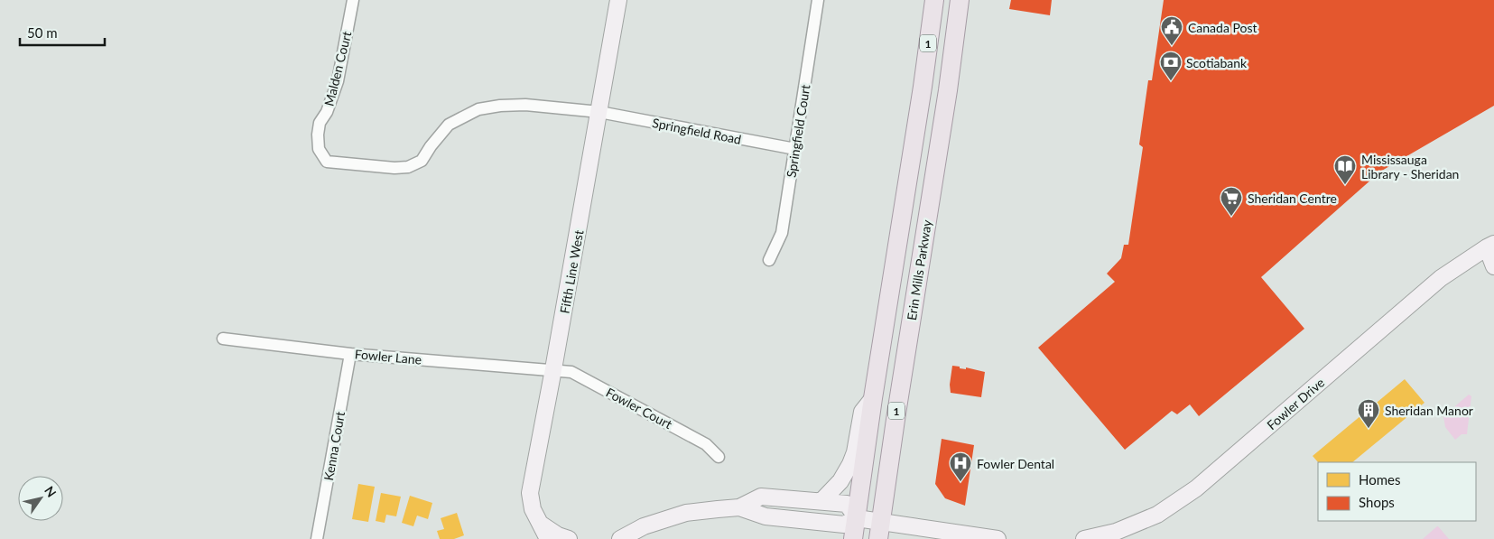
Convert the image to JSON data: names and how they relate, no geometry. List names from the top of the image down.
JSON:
{
  "streets": {
    "main road": ["1", "Erin Mills Parkway"],
    "street": [
      "Malden Court",
      "Springfield Road",
      "Springfield Court",
      "Fifth Line West",
      "Fowler Lane",
      "Fowler Drive",
      "Fowler Court",
      "Kenna Court"
    ]
  },
  "crossings": [
    ["Malden Court", "Springfield Road"],
    ["Malden Court", "Fifth Line West"],
    ["Springfield Road", "Springfield Court"],
    ["Springfield Road", "Fifth Line West"],
    ["Fifth Line West", "Fowler Lane"],
    ["Fifth Line West", "Fowler Court"],
    ["Fowler Lane", "Fowler Court"],
    ["Fowler Lane", "Kenna Court"]
  ],
  "places": {
    "public building": ["Canada Post"],
    "bank": ["Scotiabank"],
    "library": ["Mississauga Library - Sheridan"],
    "supermarket": ["Sheridan Centre"],
    "building": ["Sheridan Manor"],
    "hospital": ["Fowler Dental"]
  },
  "legend": ["Homes", "Shops"],
  "scale_bar": "50 m",
  "north": "top right"
}
